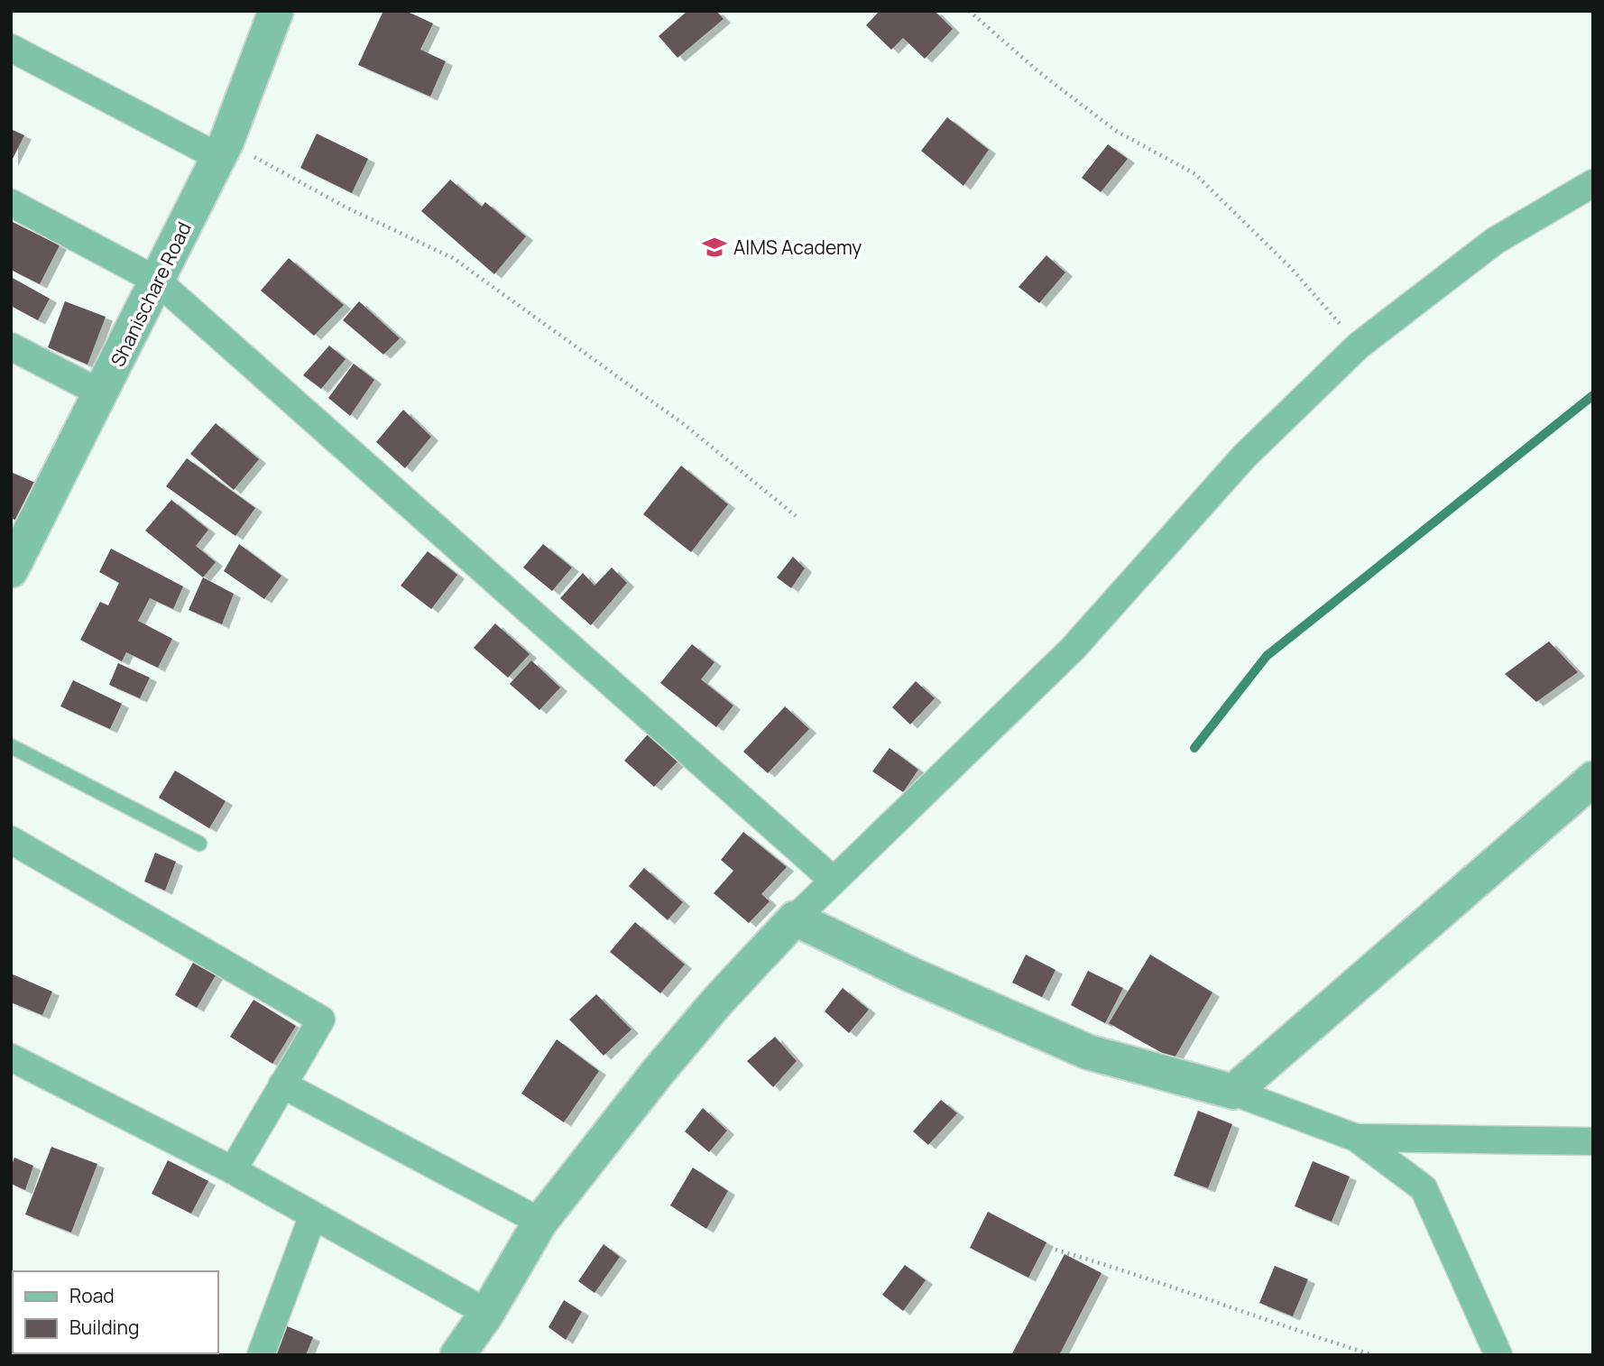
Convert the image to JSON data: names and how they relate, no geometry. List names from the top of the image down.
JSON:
{
  "streets": {
    "street": ["Shanischare Road"]
  },
  "places": {
    "school or university": ["AIMS Academy"]
  },
  "legend": ["Road", "Building"]
}
